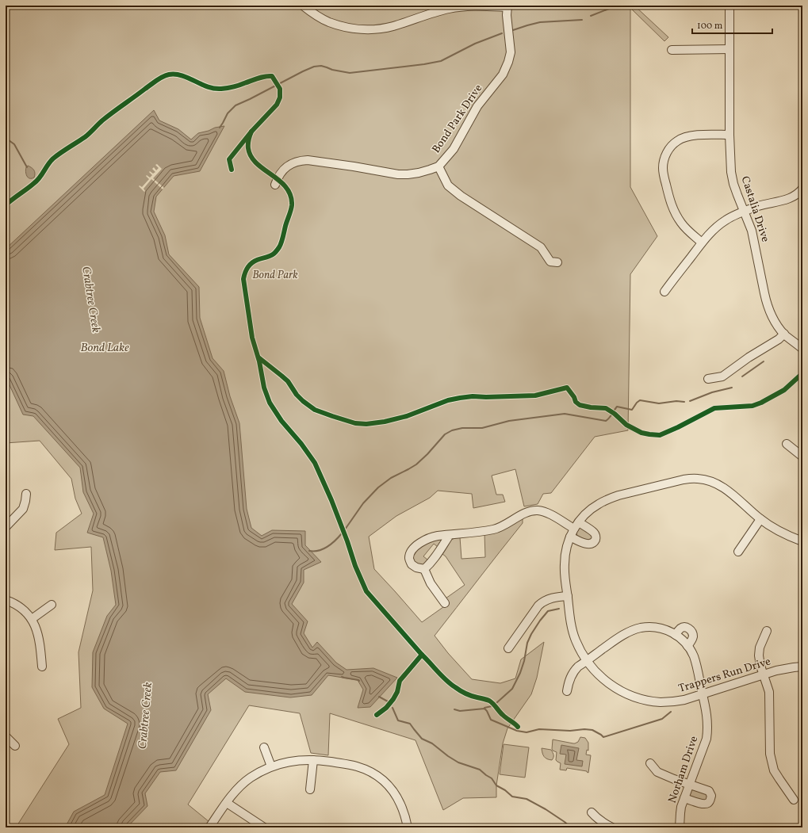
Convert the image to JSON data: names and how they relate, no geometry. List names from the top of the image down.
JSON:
{
  "streets": {
    "street": [
      "Bond Park Drive",
      "Castalia Drive",
      "Trappers Run Drive",
      "Norham Drive"
    ]
  },
  "crossings": [
    ["Trappers Run Drive", "Norham Drive"]
  ],
  "water": ["Crabtree Creek", "Bond Lake"],
  "parks": ["Bond Park"],
  "scale_bar": "100 m"
}
